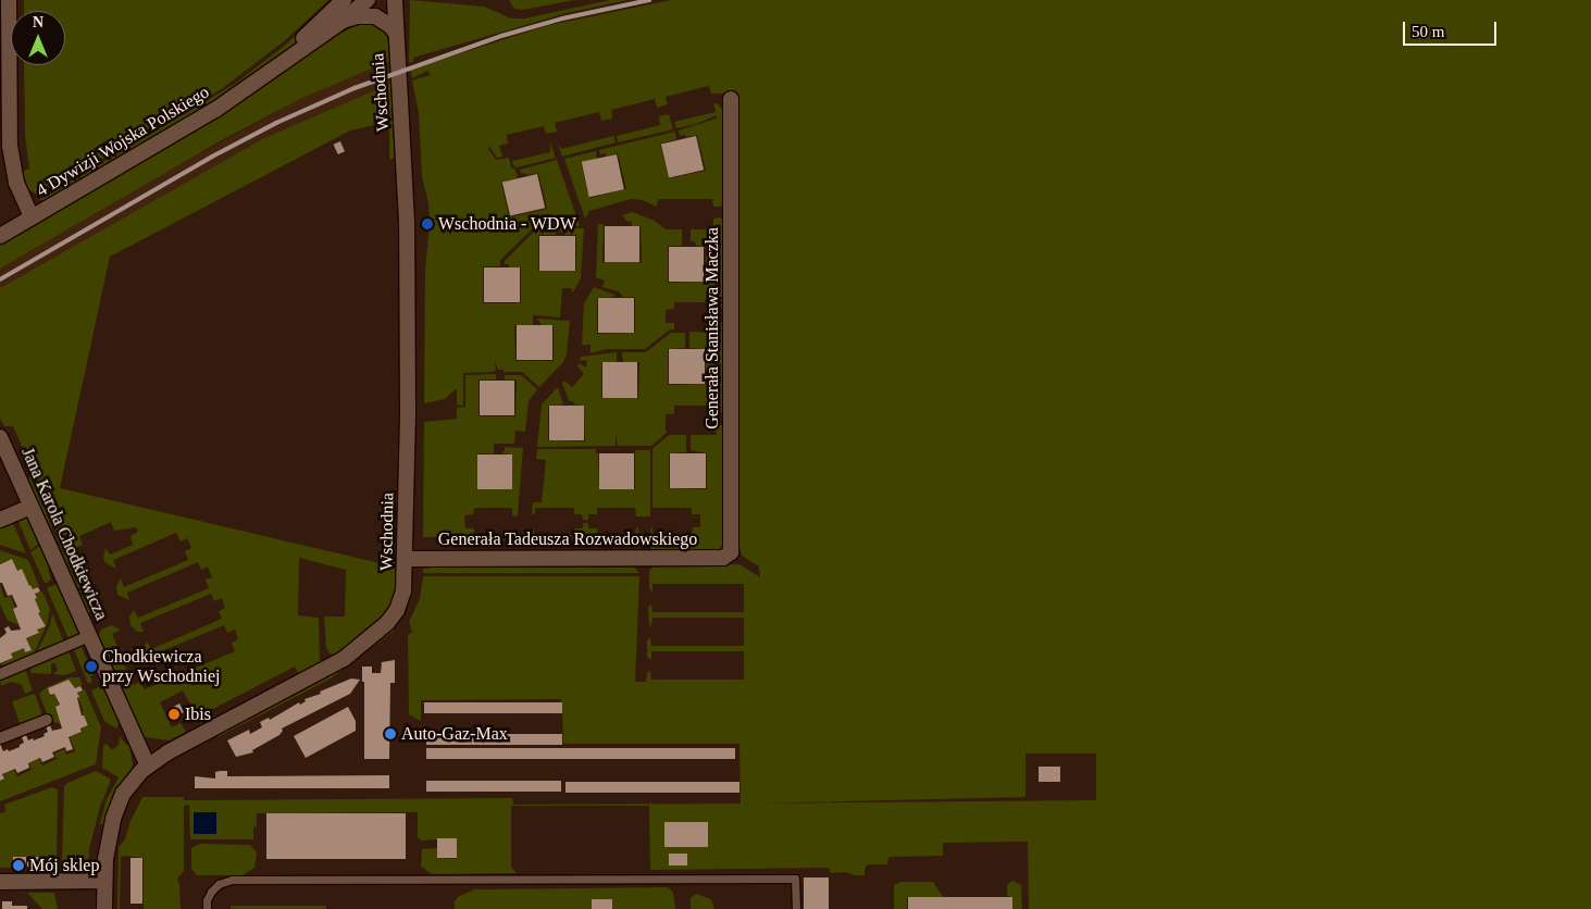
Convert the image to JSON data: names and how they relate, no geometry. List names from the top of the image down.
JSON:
{
  "streets": {
    "street": [
      "Wschodnia",
      "4 Dywizji Wojska Polskiego",
      "Generała Stanisława Maczka",
      "Jana Karola Chodkiewicza",
      "Generała Tadeusza Rozwadowskiego"
    ]
  },
  "crossings": [
    ["Wschodnia", "4 Dywizji Wojska Polskiego"],
    ["Wschodnia", "Jana Karola Chodkiewicza"],
    ["Wschodnia", "Generała Tadeusza Rozwadowskiego"],
    ["Generała Stanisława Maczka", "Generała Tadeusza Rozwadowskiego"]
  ],
  "places": [
    "Wschodnia - WDW",
    "Chodkiewicza przy Wschodniej",
    "Ibis",
    "Auto-Gaz-Max",
    "Mój sklep"
  ],
  "scale_bar": "50 m",
  "north": "top"
}
